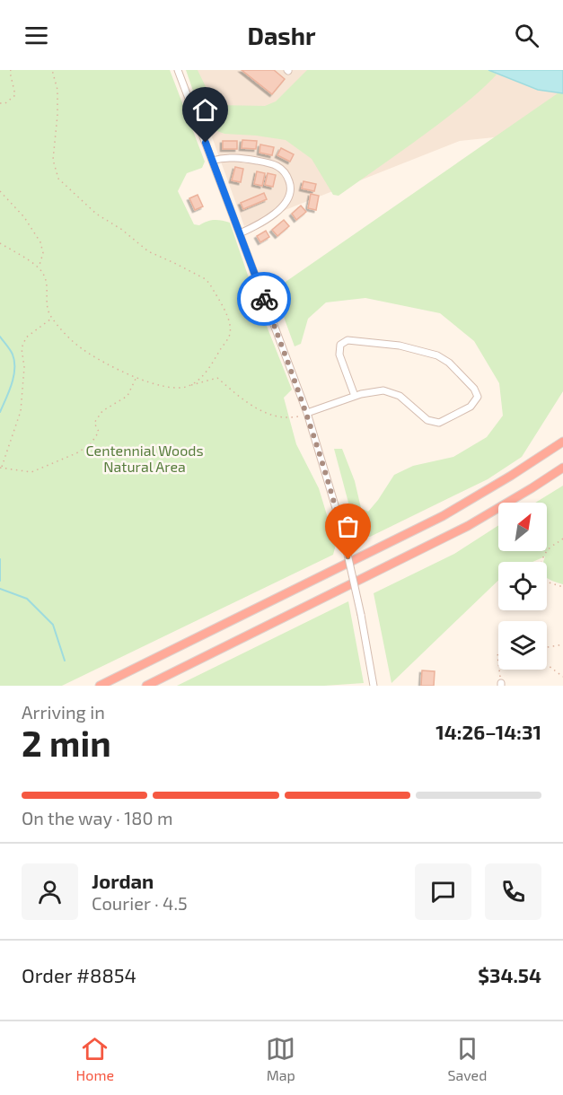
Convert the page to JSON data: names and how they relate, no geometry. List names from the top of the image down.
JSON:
{
  "parks": ["Centennial Woods Natural Area"],
  "north": "top right",
  "page": {
    "header": "Dashr",
    "heading": ["2 min", "Arriving in", "14:26–14:31"],
    "panel": [
      "Jordan",
      "Courier · 4.5",
      "Order #8854",
      "$34.54"
    ],
    "bar": "On the way · 180 m",
    "tabs": ["Home", "Map", "Saved"]
  }
}
